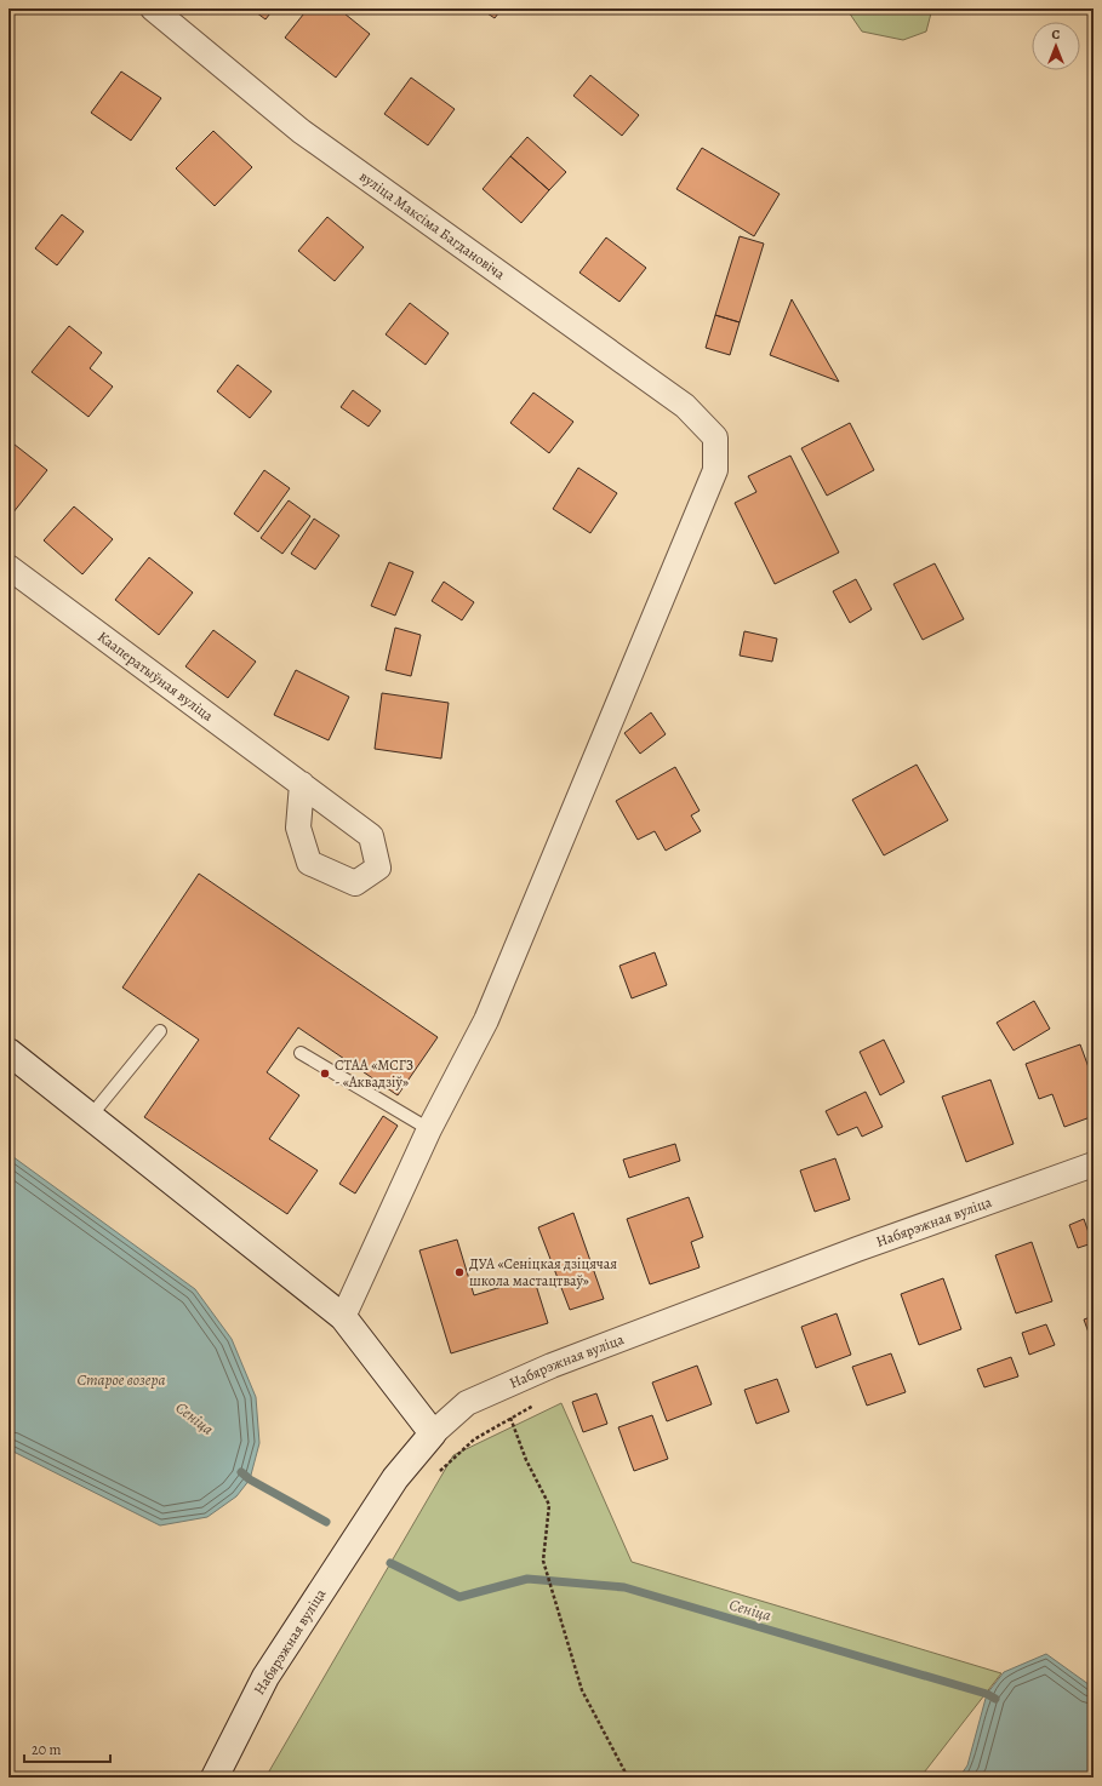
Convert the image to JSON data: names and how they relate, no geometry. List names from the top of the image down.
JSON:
{
  "streets": {
    "street": ["вуліца Максіма Багдановіча", "Кааператыўная вуліца", "Набярэжная вуліца"]
  },
  "water": ["Старое возера", "Сеніца"],
  "places": ["СТАА «МСГЗ - «Аквадзіў»", "ДУА «Сеніцкая дзіцячая школа мастацтваў»"],
  "scale_bar": "20 m",
  "north": "top"
}
